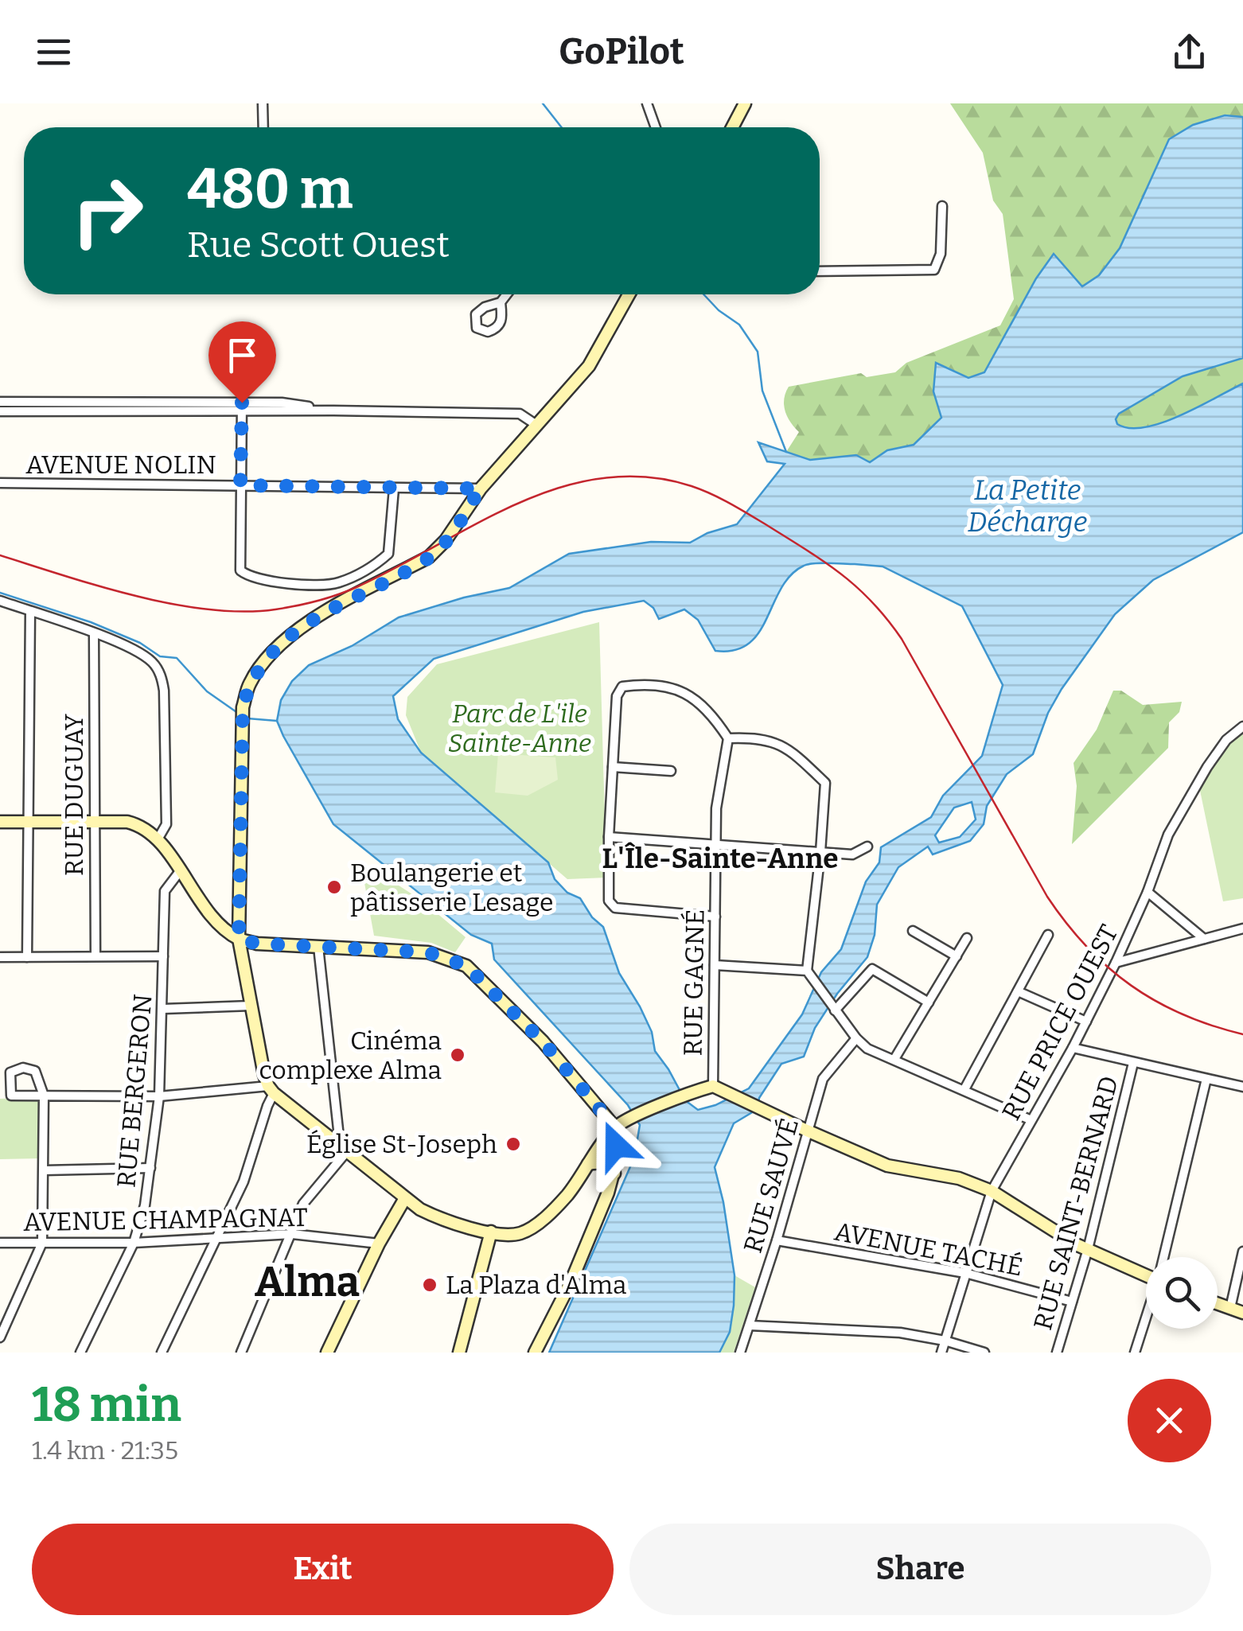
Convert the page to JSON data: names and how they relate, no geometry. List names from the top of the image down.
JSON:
{
  "streets": {
    "street": [
      "AVENUE NOLIN",
      "RUE DUGUAY",
      "RUE GAGNÉ",
      "RUE PRICE OUEST",
      "RUE BERGERON",
      "RUE SAUVÉ",
      "RUE SAINT-BERNARD",
      "AVENUE CHAMPAGNAT",
      "AVENUE TACHÉ"
    ]
  },
  "crossings": [
    ["RUE PRICE OUEST", "AVENUE TACHÉ"],
    ["RUE BERGERON", "AVENUE CHAMPAGNAT"],
    ["RUE SAUVÉ", "AVENUE TACHÉ"],
    ["RUE SAINT-BERNARD", "AVENUE TACHÉ"]
  ],
  "districts": ["L'Île-Sainte-Anne", "Alma"],
  "water": ["La Petite Décharge"],
  "parks": ["Parc de L'ile Sainte-Anne"],
  "places": [
    "Boulangerie et pâtisserie Lesage",
    "Cinéma complexe Alma",
    "Église St-Joseph",
    "La Plaza d'Alma"
  ],
  "page": {
    "header": "GoPilot",
    "turn": ["480 m", "Rue Scott Ouest"],
    "heading": ["18 min", "1.4 km · 21:35"],
    "buttons": ["Exit", "Share"]
  }
}
